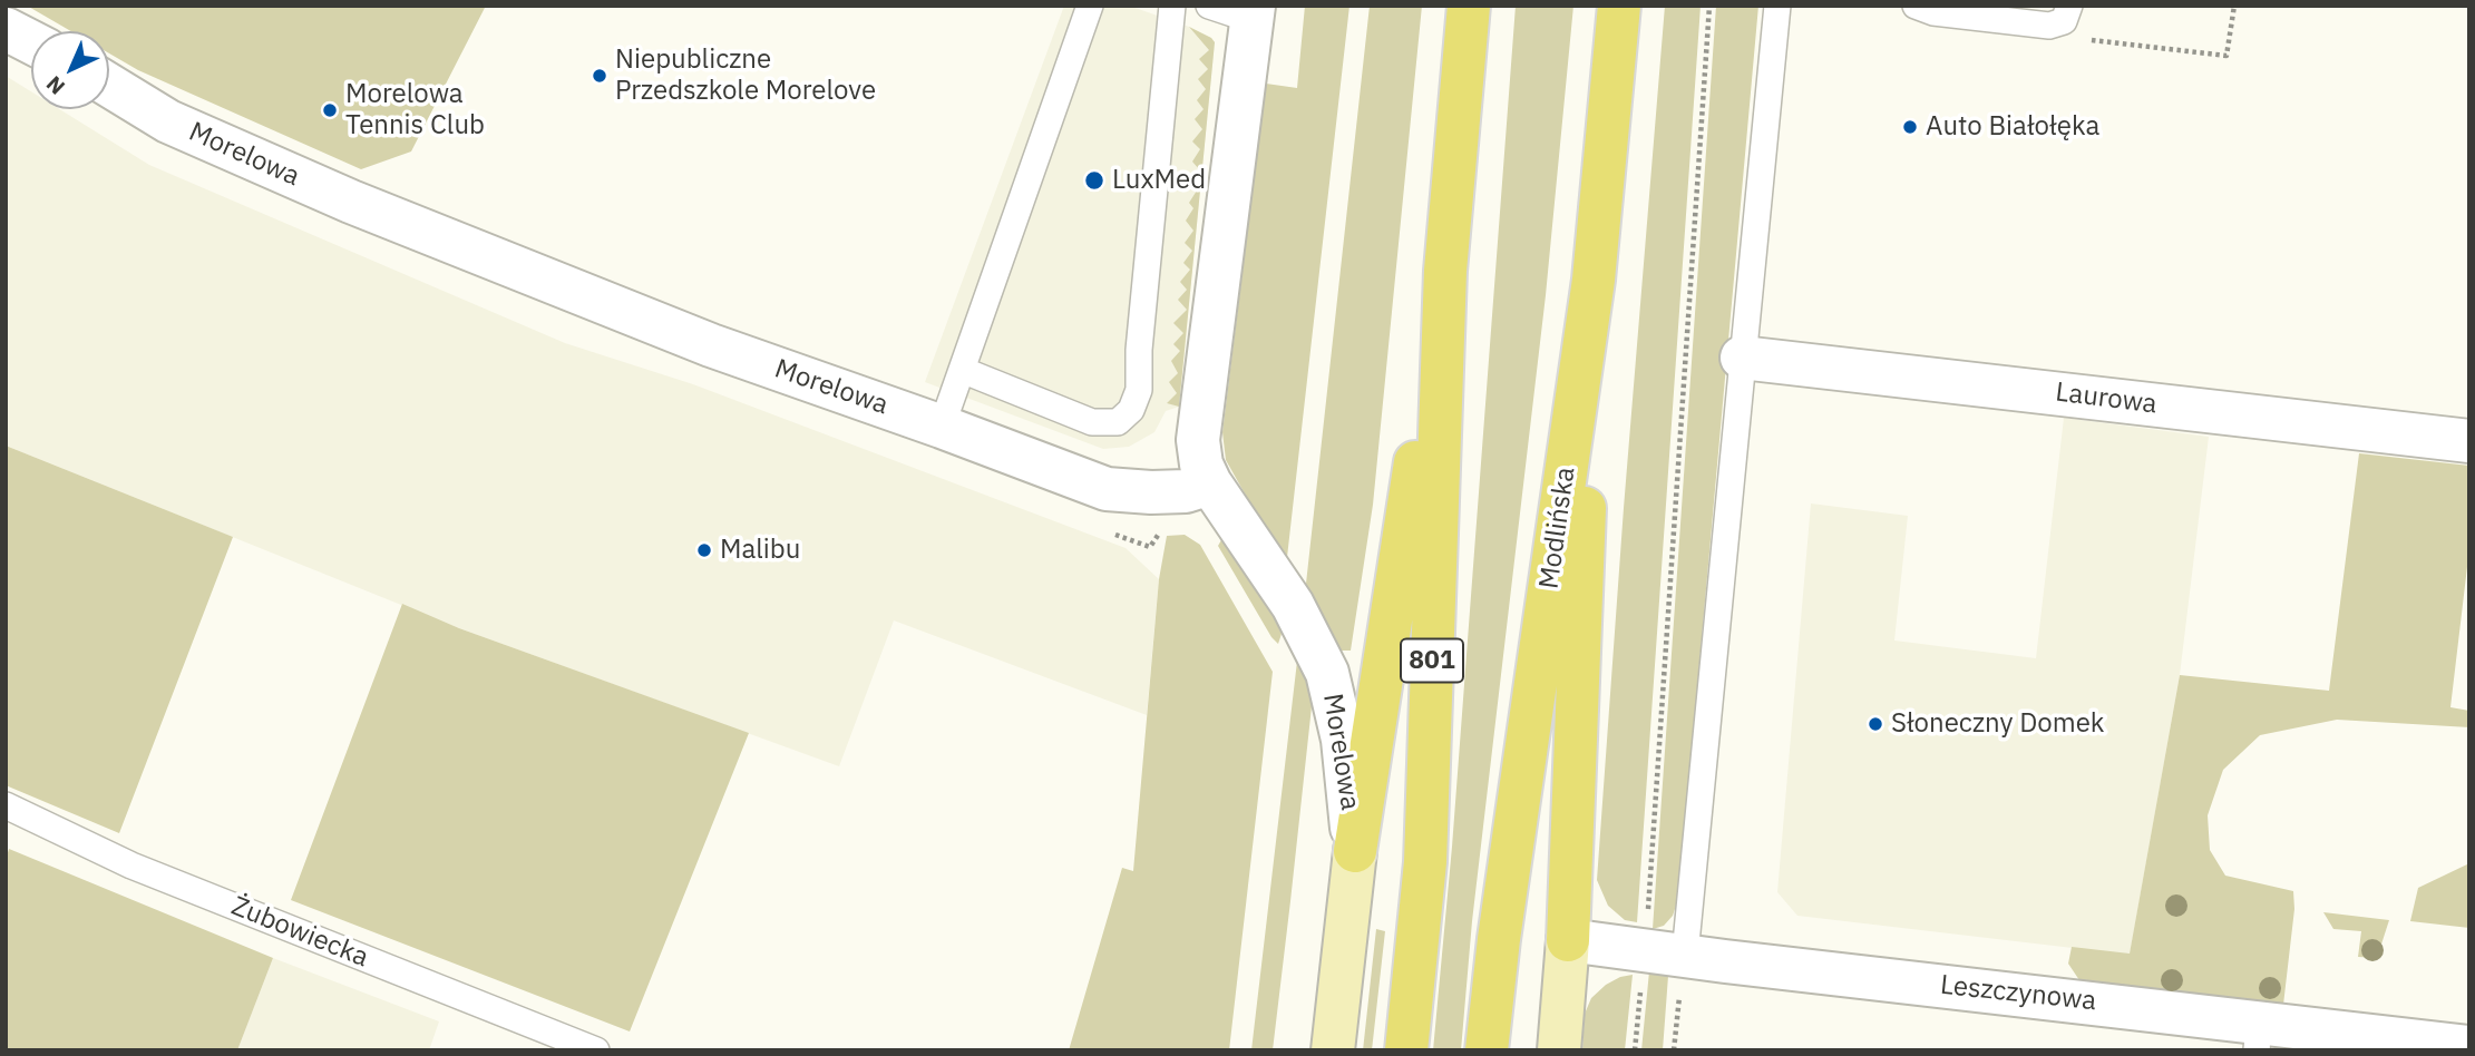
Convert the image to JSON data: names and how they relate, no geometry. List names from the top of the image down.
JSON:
{
  "streets": {
    "main road": ["Modlińska", "801"],
    "street": ["Morelowa", "Laurowa", "Leszczynowa"],
    "lane": ["Żubowiecka"]
  },
  "places": [
    "Niepubliczne Przedszkole Morelove",
    "Morelowa Tennis Club",
    "Auto Białołęka",
    "LuxMed",
    "Malibu",
    "Słoneczny Domek"
  ],
  "north": "bottom left"
}
